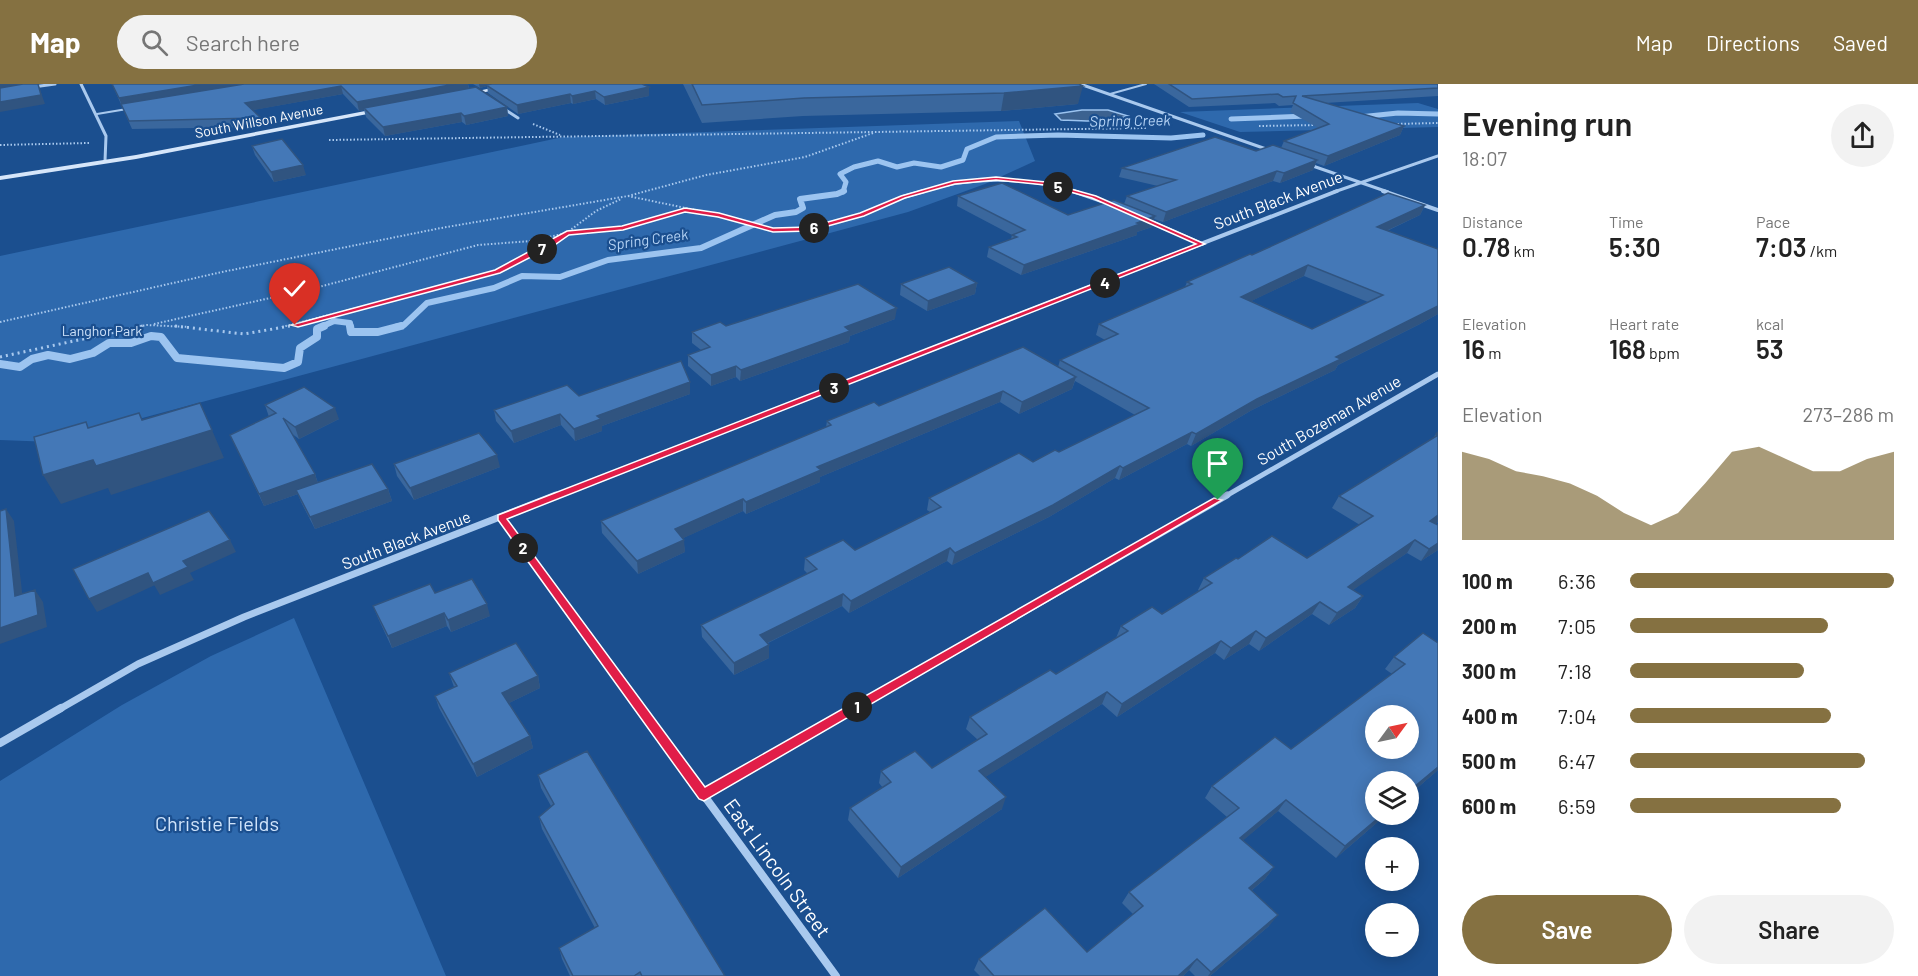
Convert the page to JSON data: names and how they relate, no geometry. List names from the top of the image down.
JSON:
{
  "streets": {
    "main road": ["South Willson Avenue"],
    "street": ["South Black Avenue", "South Bozeman Avenue", "East Lincoln Street"]
  },
  "crossings": [
    ["South Black Avenue", "East Lincoln Street"],
    ["South Bozeman Avenue", "East Lincoln Street"]
  ],
  "water": ["Spring Creek"],
  "parks": ["Langhor Park", "Christie Fields"],
  "north": "top right",
  "page": {
    "header": "Map",
    "search": "Search here",
    "nav": ["Map", "Directions", "Saved"],
    "heading": ["Evening run", "18:07"],
    "pins": [
      "5",
      "6",
      "7",
      "4",
      "3",
      "2",
      "1"
    ],
    "stats": [
      ["Distance", "0.78 km"],
      ["Time", "5:30"],
      ["Pace", "7:03 /km"],
      ["Elevation", "16 m"],
      ["Heart rate", "168 bpm"],
      ["kcal", "53"]
    ],
    "chart": ["Elevation", "273–286 m"],
    "list": [
      {
        "name": "100 m",
        "note": "6:36"
      },
      {
        "name": "200 m",
        "note": "7:05"
      },
      {
        "name": "300 m",
        "note": "7:18"
      },
      {
        "name": "400 m",
        "note": "7:04"
      },
      {
        "name": "500 m",
        "note": "6:47"
      },
      {
        "name": "600 m",
        "note": "6:59"
      }
    ],
    "map_buttons": ["+", "−"],
    "buttons": ["Save", "Share"]
  }
}
